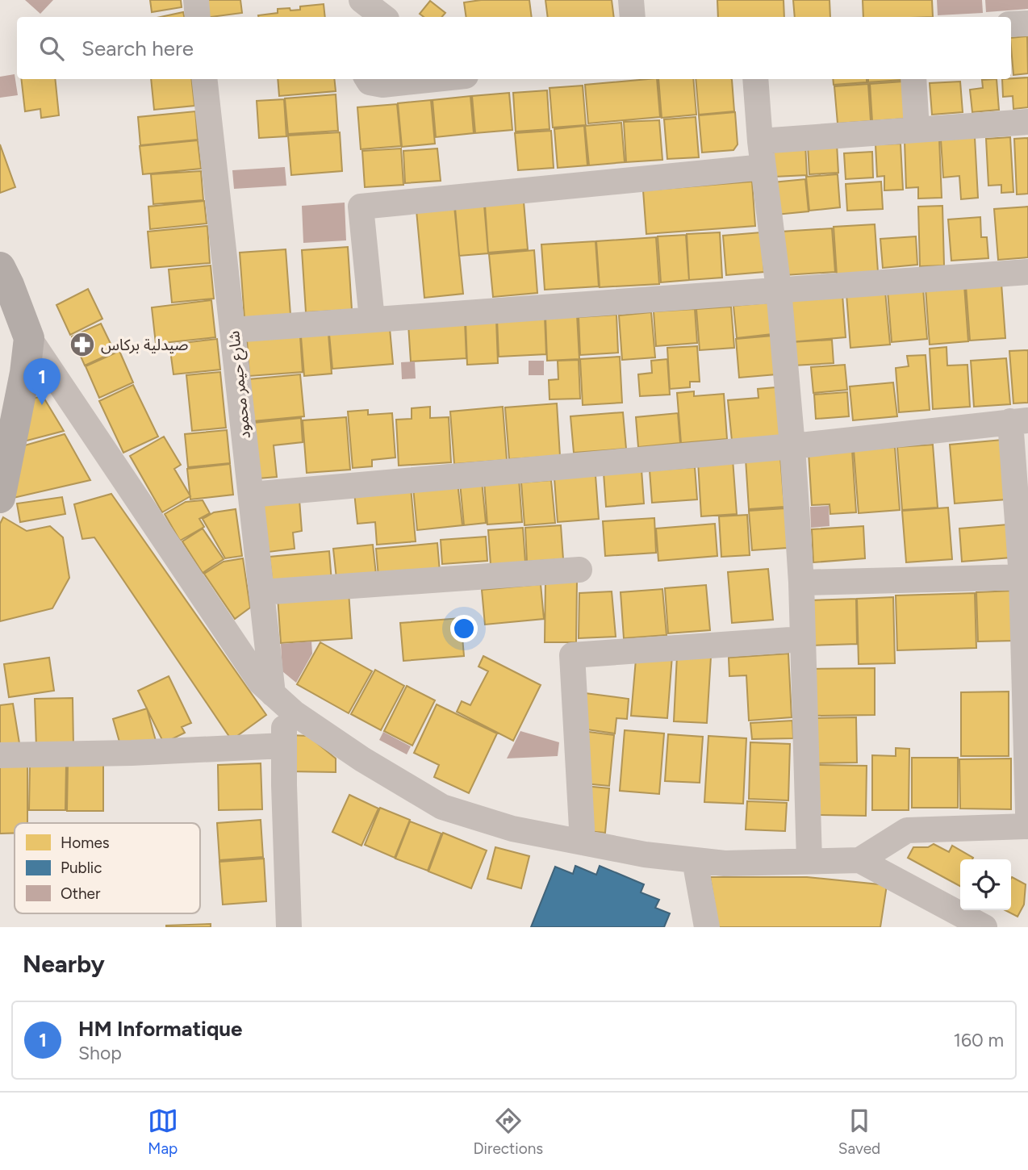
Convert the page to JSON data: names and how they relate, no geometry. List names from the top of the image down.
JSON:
{
  "streets": {
    "street": ["شارع حيمر محمود"]
  },
  "places": {
    "pharmacy": ["صيدلية بركاس"]
  },
  "legend": ["Homes", "Public", "Other"],
  "page": {
    "search": "Search here",
    "pins": "1",
    "heading": "Nearby",
    "list": [
      {
        "mark": "1",
        "name": "HM Informatique",
        "note": "Shop",
        "value": "160 m"
      }
    ],
    "nav": ["Map", "Directions", "Saved"]
  }
}
